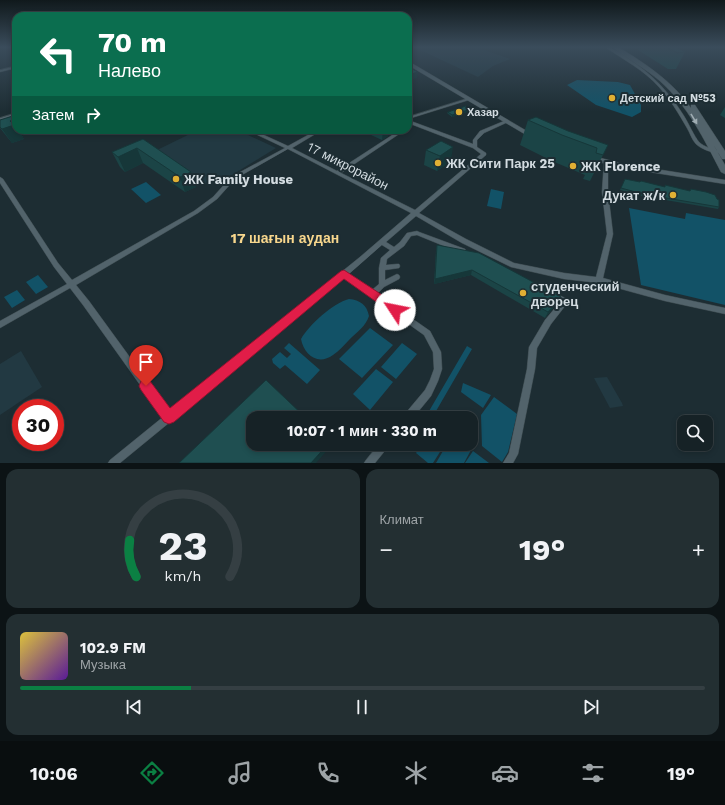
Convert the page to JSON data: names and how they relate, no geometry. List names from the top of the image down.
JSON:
{
  "streets": {
    "street": ["17 микрорайон"]
  },
  "districts": ["17 шағын аудан"],
  "places": [
    "Детский сад №53",
    "Хазар",
    "ЖК Сити Парк 25",
    "ЖК Florence",
    "ЖК Family House",
    "Дукат ж/к",
    "студенческий дворец"
  ],
  "page": {
    "turn": ["70 m", "Налево"],
    "then": "Затем",
    "limit": "30",
    "trip": "10:07 · 1 мин · 330 m",
    "tile": "Климат",
    "heat": ["−", "19°", "+"],
    "song": ["102.9 FM", "Музыка"],
    "tabs": ["10:06", "19°"],
    "gauge": ["23", "km/h"]
  }
}
